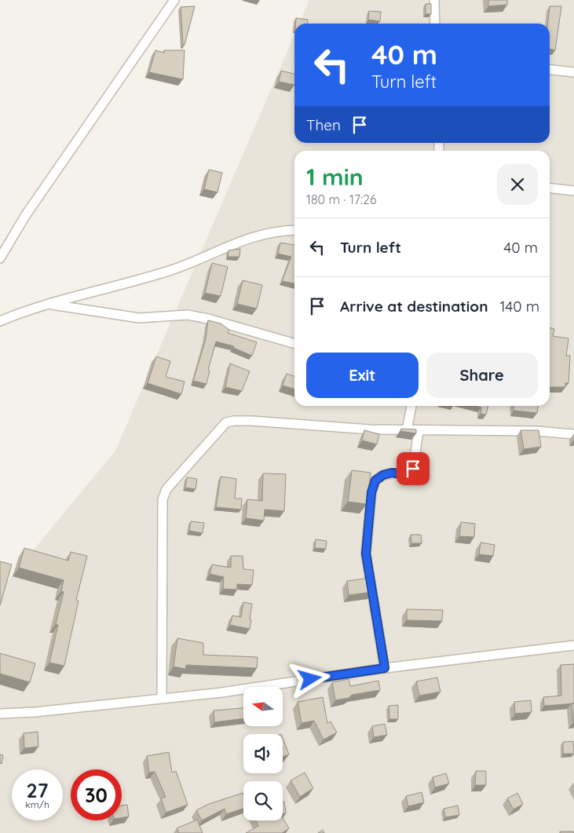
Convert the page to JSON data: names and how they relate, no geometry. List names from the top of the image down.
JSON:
{
  "north": "left",
  "page": {
    "turn": ["40 m", "Turn left"],
    "then": "Then",
    "heading": ["1 min", "180 m · 17:26"],
    "list": [
      {
        "name": "Turn left",
        "value": "40 m"
      },
      {
        "name": "Arrive at destination",
        "value": "140 m"
      }
    ],
    "buttons": ["Exit", "Share"],
    "speed": "27 km/h",
    "limit": "30"
  }
}
